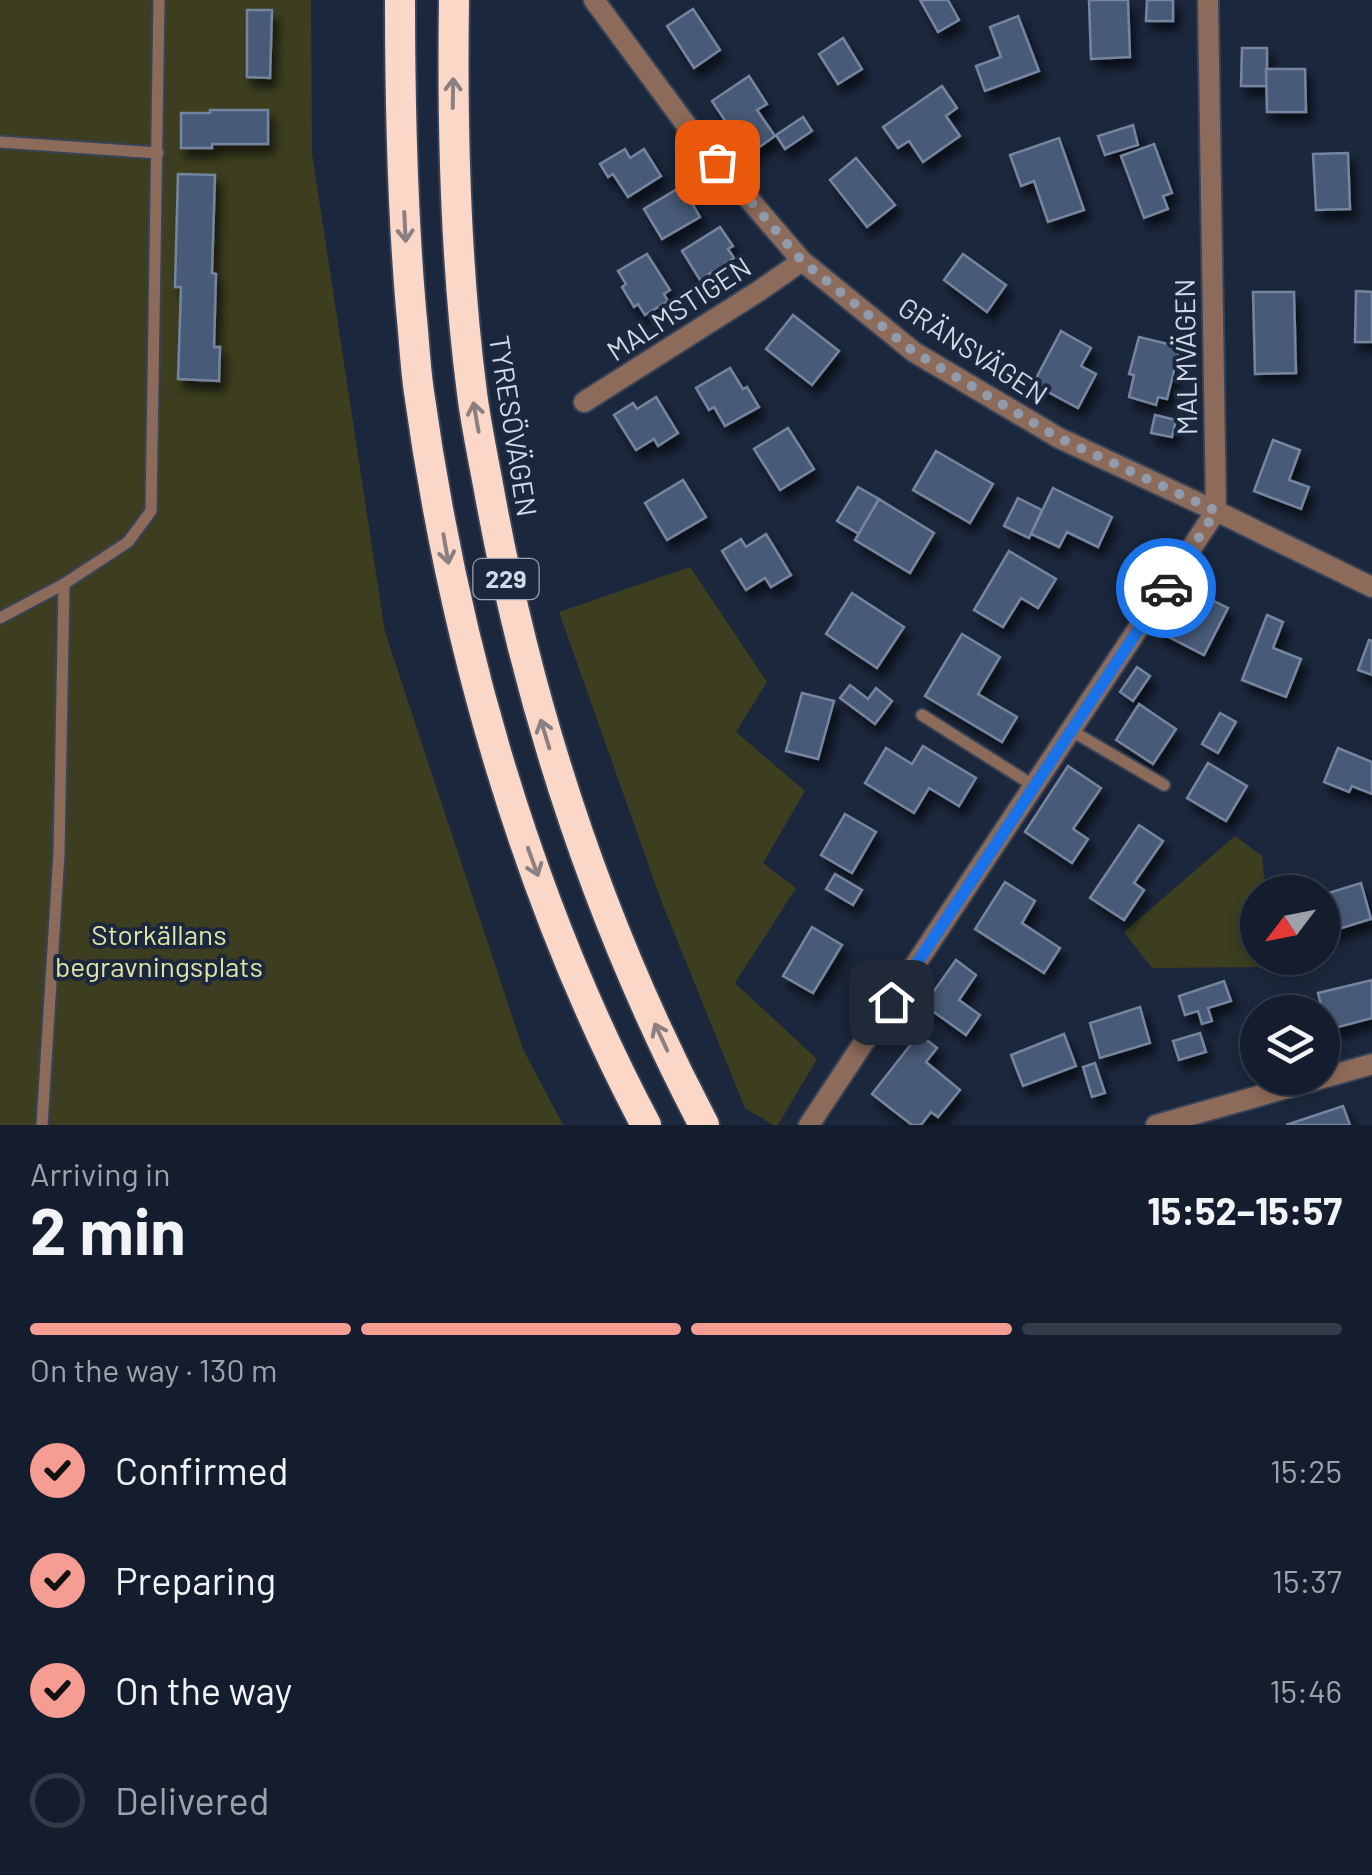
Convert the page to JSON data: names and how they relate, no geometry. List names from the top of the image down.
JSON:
{
  "streets": {
    "highway": ["TYRESÖVÄGEN", "229"],
    "street": ["MALMSTIGEN", "GRÄNSVÄGEN", "MALMVÄGEN"]
  },
  "crossings": [
    ["MALMSTIGEN", "GRÄNSVÄGEN"],
    ["GRÄNSVÄGEN", "MALMVÄGEN"]
  ],
  "parks": ["Storkällans begravningsplats"],
  "north": "bottom left",
  "page": {
    "heading": ["2 min", "Arriving in", "15:52–15:57"],
    "bar": "On the way · 130 m",
    "list": [
      ["Confirmed", "15:25"],
      ["Preparing", "15:37"],
      ["On the way", "15:46"],
      "Delivered"
    ]
  }
}
